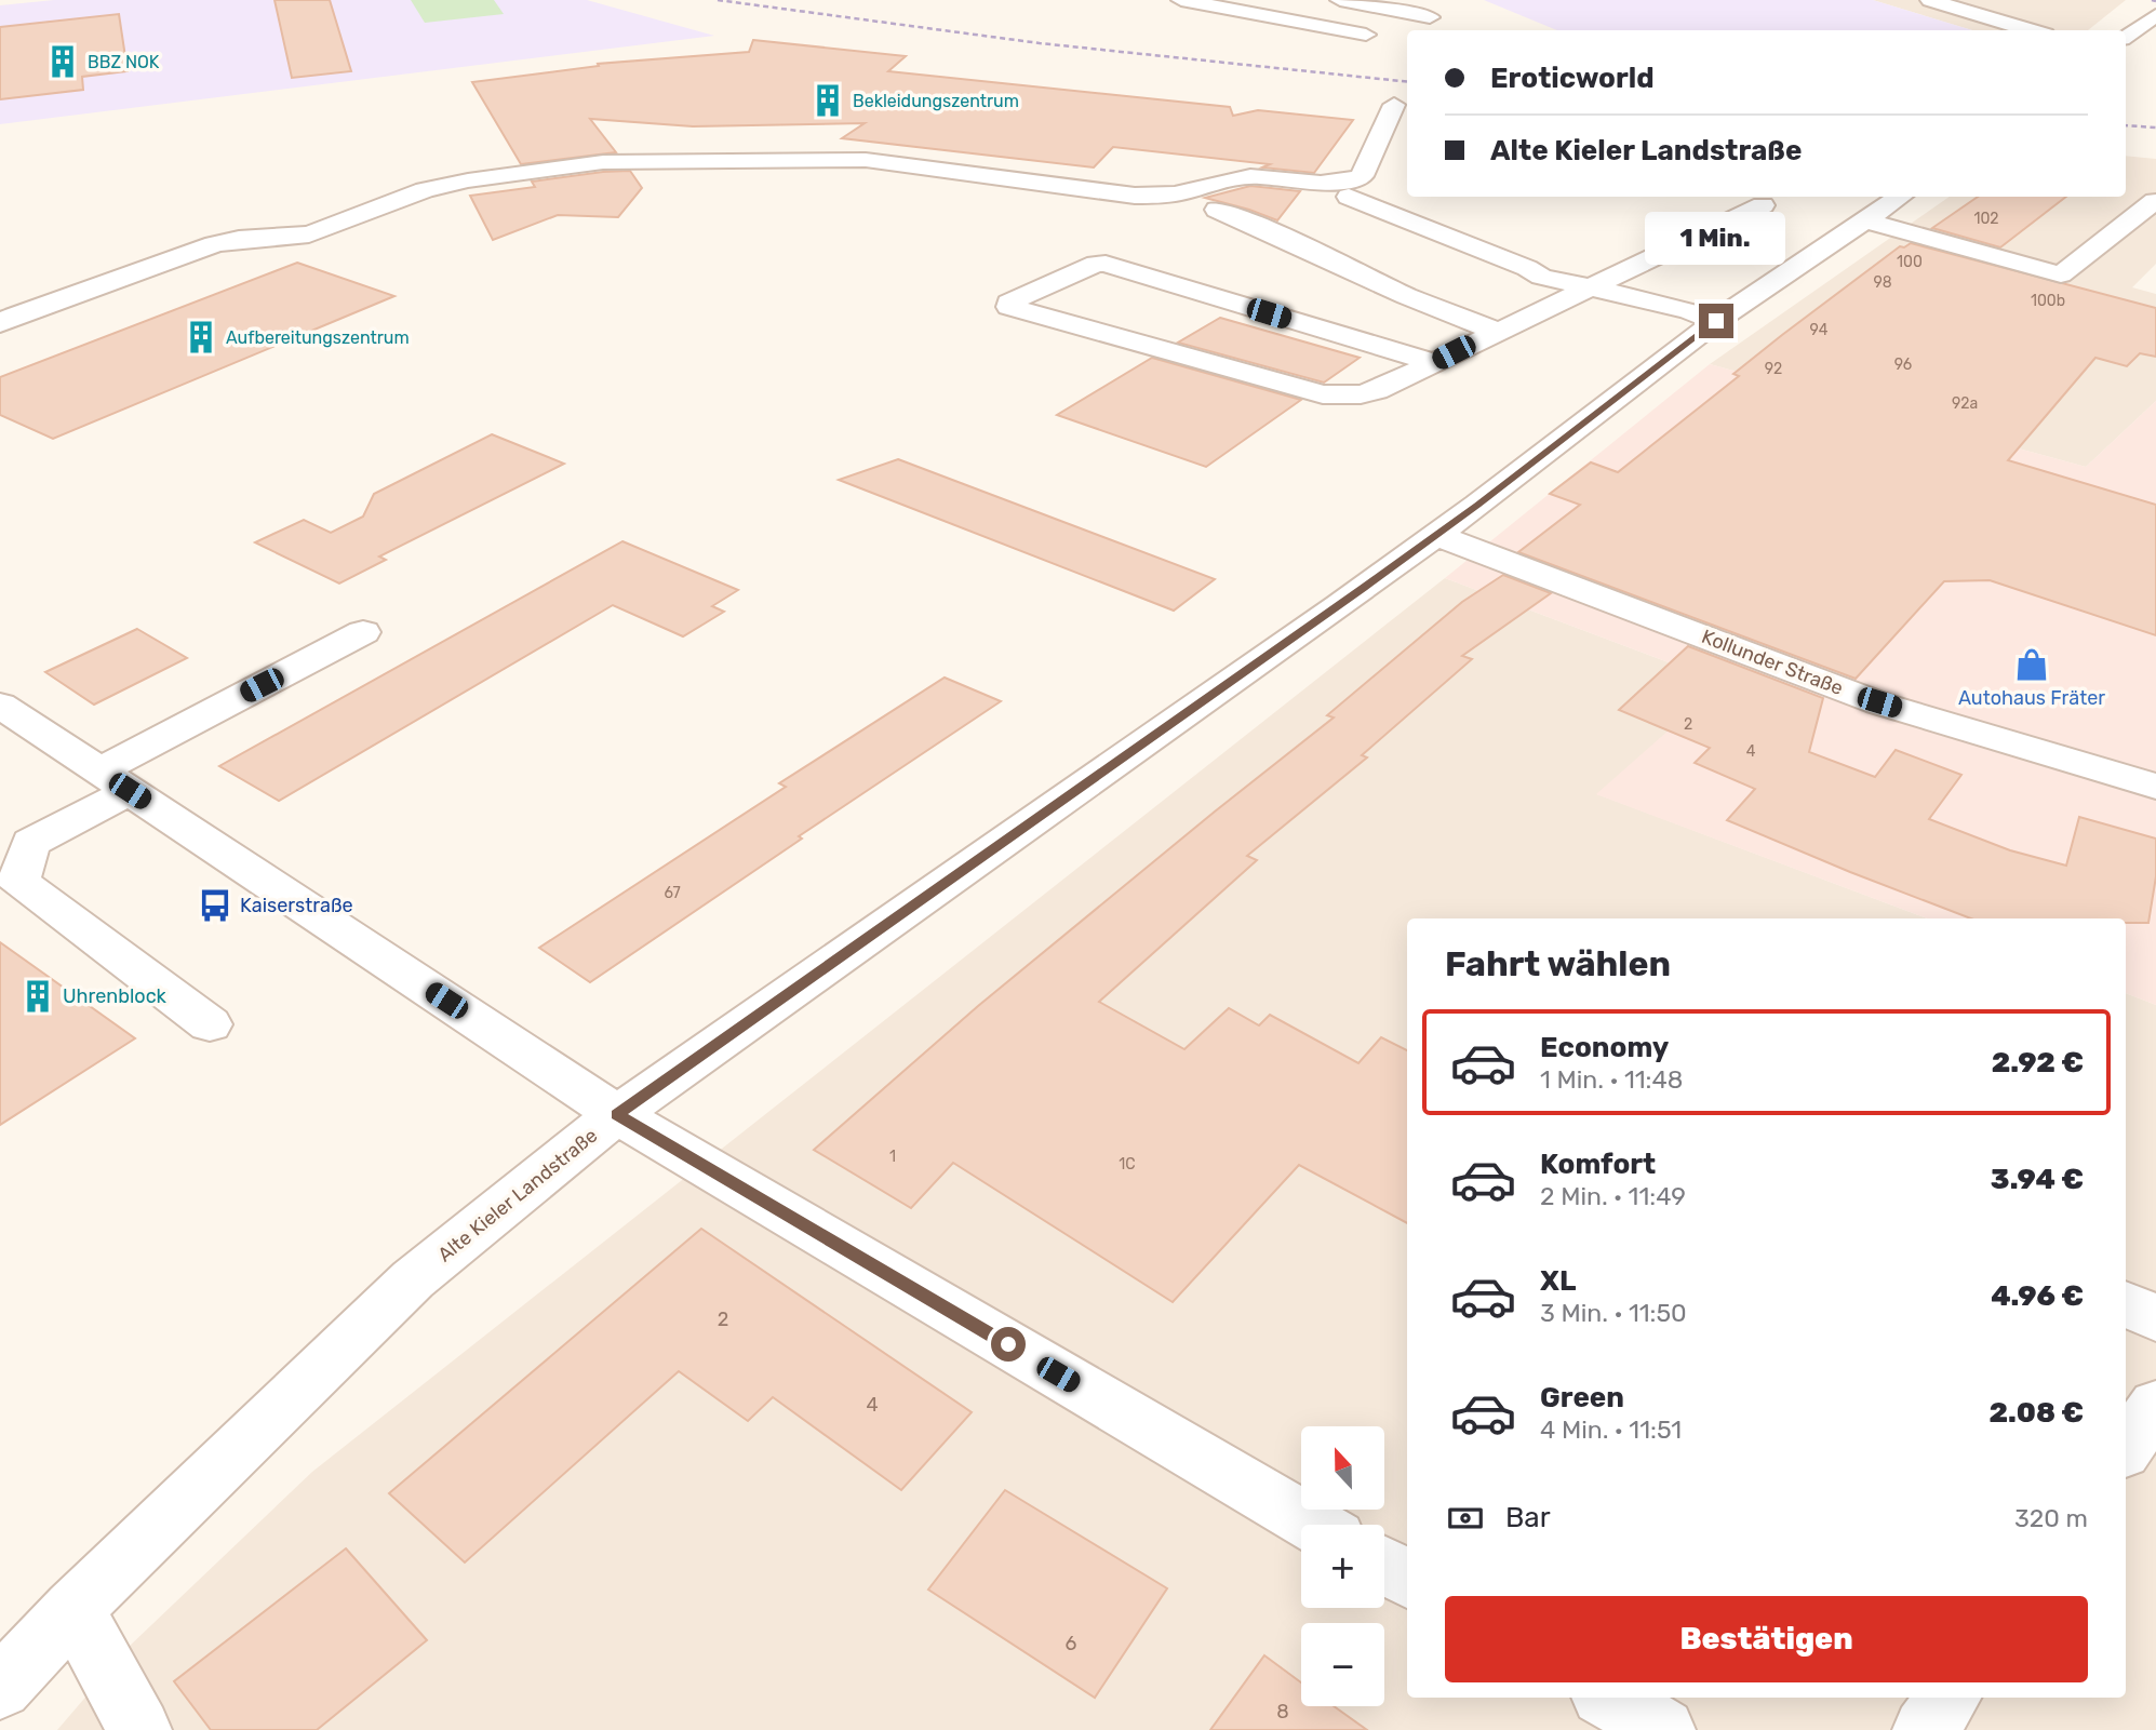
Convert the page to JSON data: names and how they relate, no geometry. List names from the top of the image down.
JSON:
{
  "streets": {
    "street": ["Kollunder Straße", "Alte Kieler Landstraße"]
  },
  "crossings": [
    ["Kollunder Straße", "Alte Kieler Landstraße"]
  ],
  "places": {
    "building": [
      "BBZ NOK",
      "Bekleidungszentrum",
      "Aufbereitungszentrum",
      "Uhrenblock"
    ],
    "shop": ["Autohaus Fräter"],
    "bus stop": ["Kaiserstraße"]
  },
  "house_numbers": [
    "102",
    "100",
    "98",
    "100b",
    "94",
    "96",
    "92",
    "92a",
    "2",
    "4",
    "67",
    "1",
    "1C",
    "2",
    "4",
    "6",
    "8"
  ],
  "north": "top",
  "page": {
    "banner": ["Eroticworld", "Alte Kieler Landstraße"],
    "bubble": "1 Min.",
    "heading": "Fahrt wählen",
    "list": [
      {
        "name": "Economy",
        "note": "1 Min. · 11:48",
        "value": "2.92 €"
      },
      {
        "name": "Komfort",
        "note": "2 Min. · 11:49",
        "value": "3.94 €"
      },
      {
        "name": "XL",
        "note": "3 Min. · 11:50",
        "value": "4.96 €"
      },
      {
        "name": "Green",
        "note": "4 Min. · 11:51",
        "value": "2.08 €"
      }
    ],
    "map_buttons": ["+", "−"],
    "pay": ["Bar", "320 m"],
    "buttons": "Bestätigen"
  }
}
